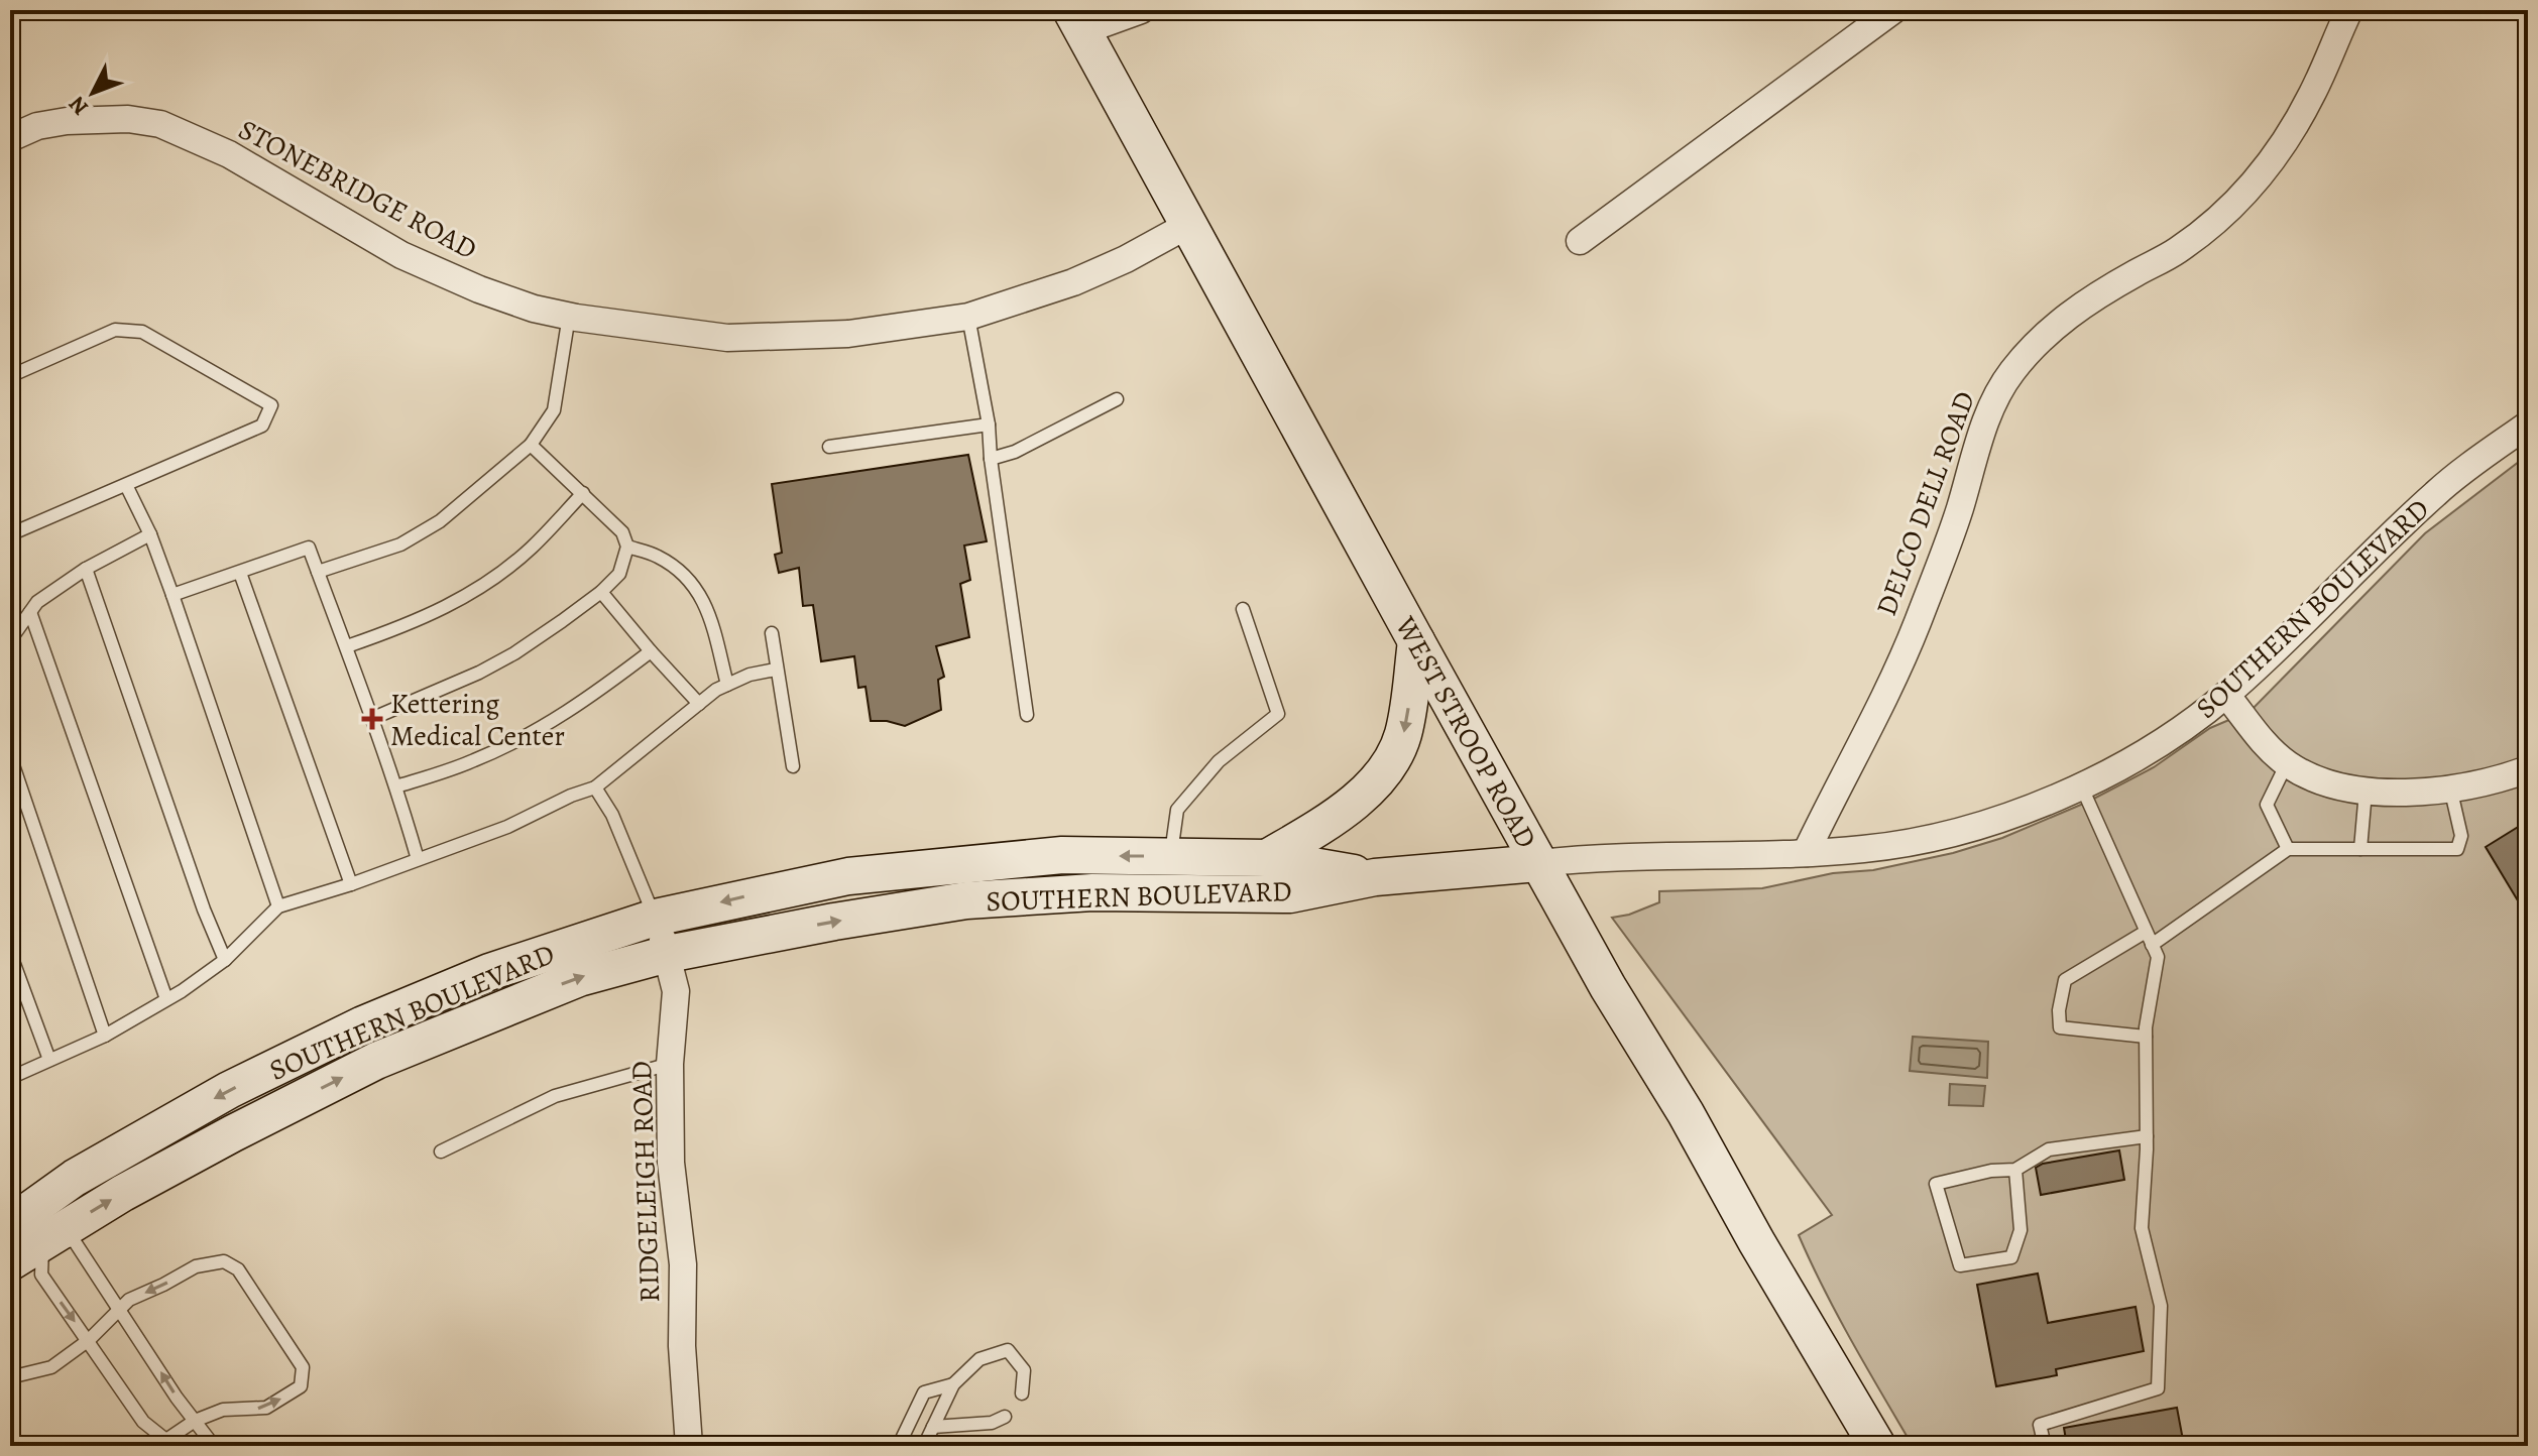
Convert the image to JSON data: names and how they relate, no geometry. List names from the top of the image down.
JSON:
{
  "streets": {
    "street": [
      "STONEBRIDGE ROAD",
      "DELCO DELL ROAD",
      "SOUTHERN BOULEVARD",
      "WEST STROOP ROAD",
      "RIDGELEIGH ROAD"
    ]
  },
  "crossings": [
    ["STONEBRIDGE ROAD", "WEST STROOP ROAD"],
    ["DELCO DELL ROAD", "SOUTHERN BOULEVARD"],
    ["SOUTHERN BOULEVARD", "WEST STROOP ROAD"],
    ["SOUTHERN BOULEVARD", "RIDGELEIGH ROAD"]
  ],
  "places": {
    "health": ["Kettering Medical Center"]
  },
  "north": "bottom left"
}
